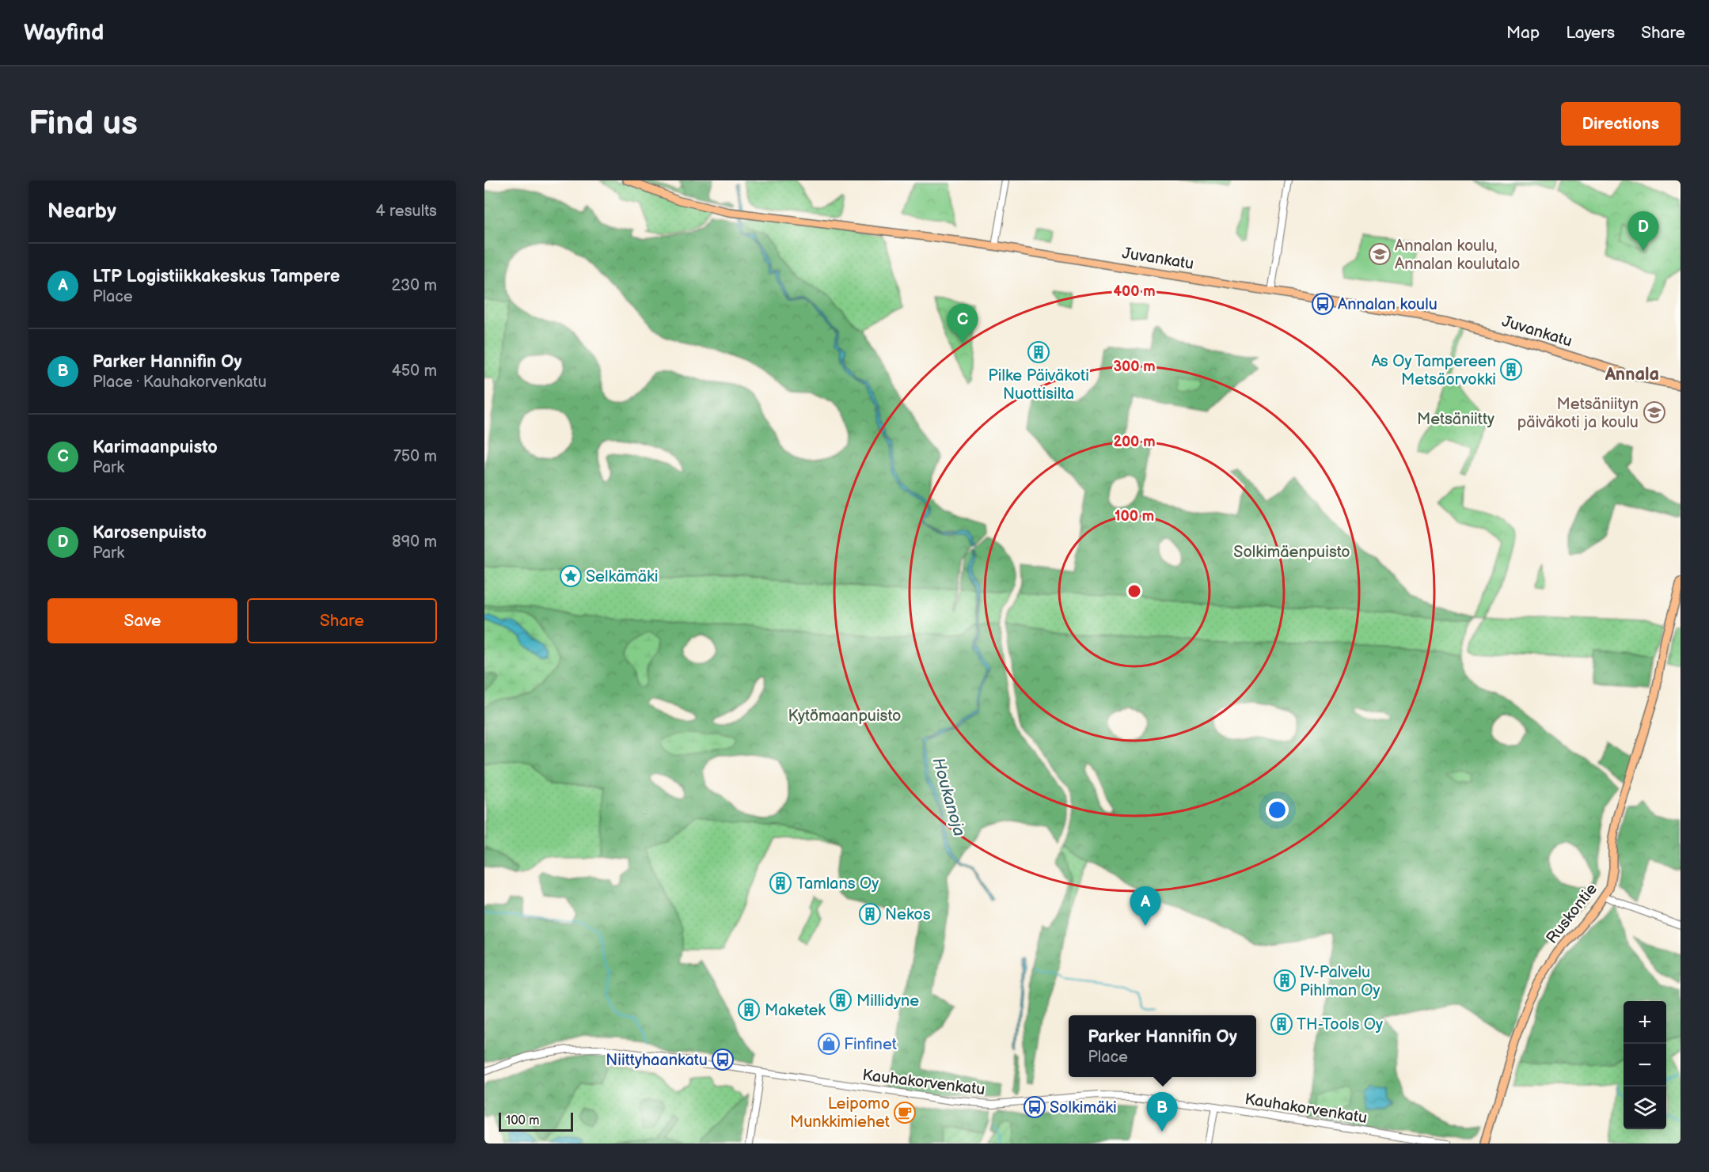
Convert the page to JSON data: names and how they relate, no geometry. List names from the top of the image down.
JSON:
{
  "streets": {
    "main road": ["Juvankatu", "Ruskontie"],
    "street": ["Kauhakorvenkatu"]
  },
  "districts": ["Annala"],
  "water": ["Houkanoja"],
  "parks": ["Metsäniitty", "Solkimäenpuisto", "Kytömaanpuisto"],
  "places": {
    "school or university": ["Annalan koulu, Annalan koulutalo", "Metsäniityn päiväkoti ja koulu"],
    "bus stop": ["Annalan koulu", "Niittyhaankatu", "Solkimäki"],
    "building": [
      "Pilke Päiväkoti Nuottisilta",
      "As Oy Tampereen Metsäorvokki",
      "Tamlans Oy",
      "Nekos",
      "IV-Palvelu Pihlman Oy",
      "Millidyne",
      "Maketek",
      "TH-Tools Oy"
    ],
    "place": ["Selkämäki"],
    "shop": ["Finfinet"],
    "cafe": ["Leipomo Munkkimiehet"]
  },
  "scale_bar": "100 m",
  "page": {
    "header": "Wayfind",
    "nav": ["Map", "Layers", "Share"],
    "buttons": [
      "Directions",
      ["Save", "Share"]
    ],
    "title": "Find us",
    "heading": ["Nearby", "4 results"],
    "pins": [
      "D",
      "C",
      "A",
      "B"
    ],
    "list": [
      {
        "mark": "A",
        "name": "LTP Logistiikkakeskus Tampere",
        "note": "Place",
        "value": "230 m"
      },
      {
        "mark": "B",
        "name": "Parker Hannifin Oy",
        "note": "Place · Kauhakorvenkatu",
        "value": "450 m"
      },
      {
        "mark": "C",
        "name": "Karimaanpuisto",
        "note": "Park",
        "value": "750 m"
      },
      {
        "mark": "D",
        "name": "Karosenpuisto",
        "note": "Park",
        "value": "890 m"
      }
    ],
    "map_buttons": ["+", "−"],
    "popup": ["Parker Hannifin Oy", "Place"],
    "scale": "100 m"
  },
  "rings": [
    "400 m",
    "300 m",
    "200 m",
    "100 m"
  ]
}
